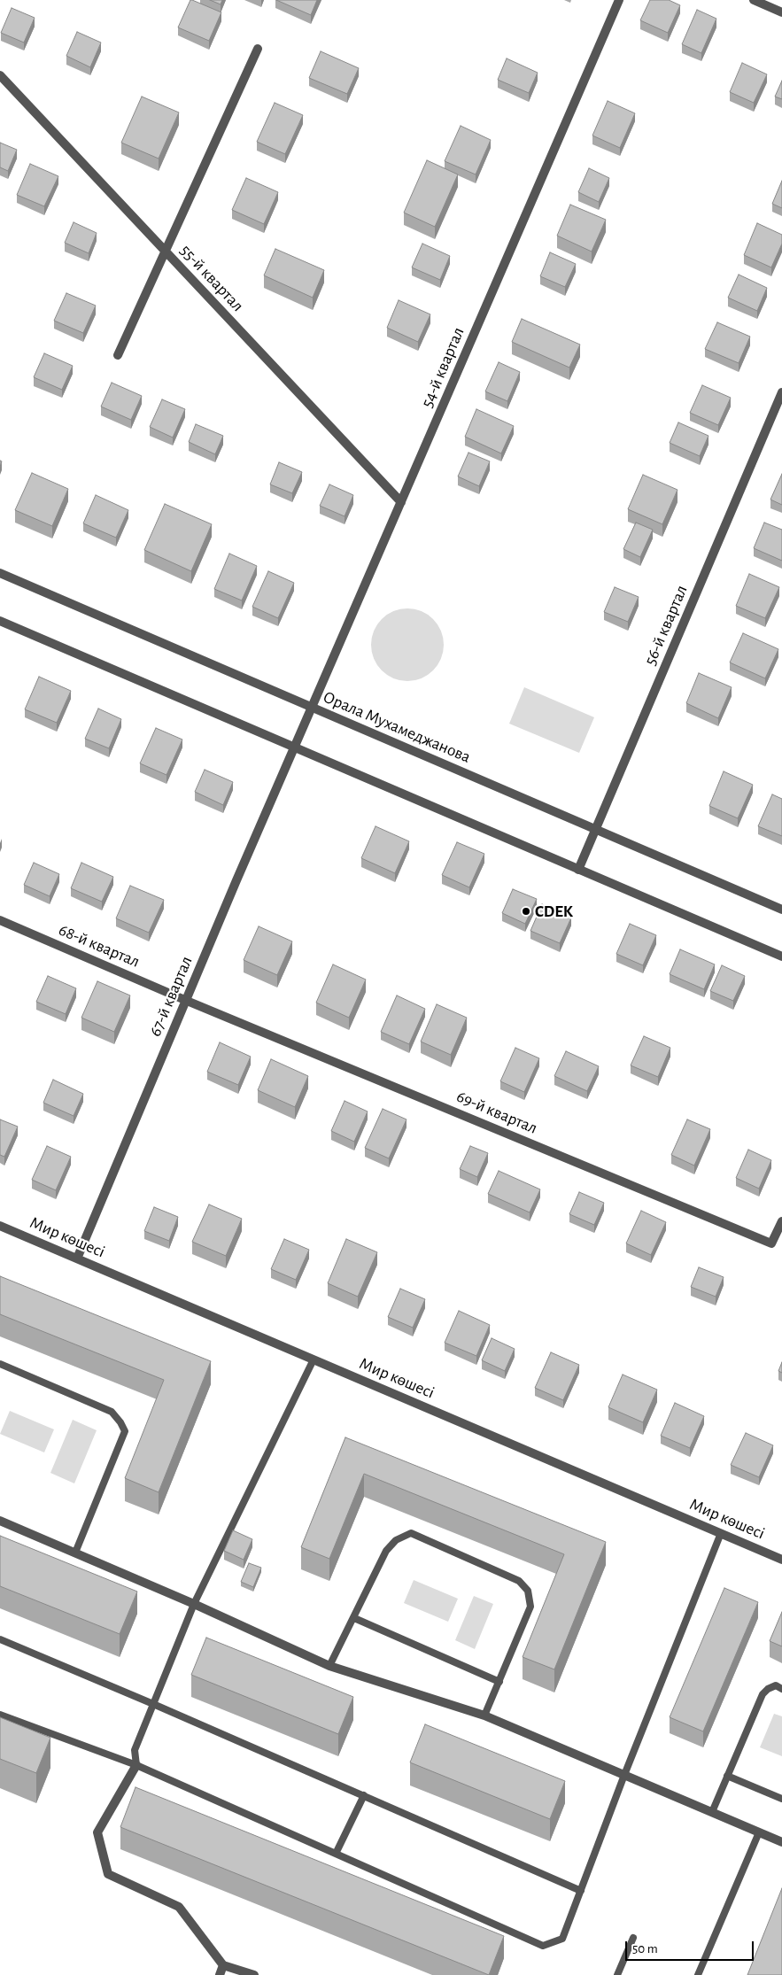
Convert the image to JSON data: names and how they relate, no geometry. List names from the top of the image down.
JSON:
{
  "streets": {
    "street": [
      "55-й квартал",
      "54-й квартал",
      "56-й квартал",
      "Орала Мухамеджанова",
      "68-й квартал",
      "67-й квартал",
      "69-й квартал",
      "Мир көшесі"
    ]
  },
  "crossings": [
    ["55-й квартал", "54-й квартал"],
    ["54-й квартал", "Орала Мухамеджанова"],
    ["54-й квартал", "67-й квартал"],
    ["56-й квартал", "Орала Мухамеджанова"],
    ["68-й квартал", "67-й квартал"],
    ["68-й квартал", "69-й квартал"],
    ["67-й квартал", "69-й квартал"],
    ["67-й квартал", "Мир көшесі"]
  ],
  "places": ["CDEK"],
  "scale_bar": "50 m"
}
